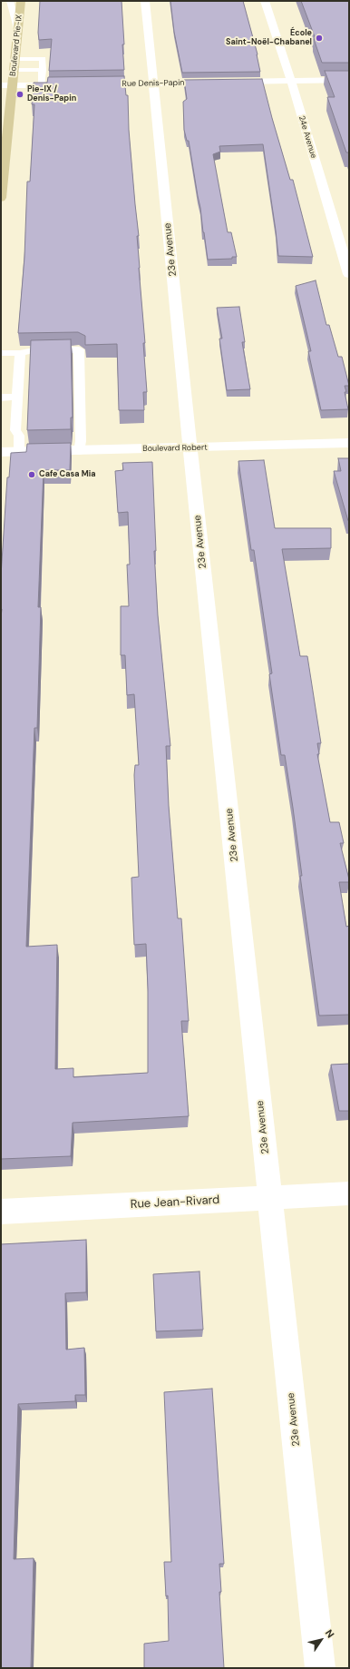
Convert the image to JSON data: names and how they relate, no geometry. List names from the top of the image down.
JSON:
{
  "streets": {
    "main road": ["Boulevard Pie-IX"],
    "street": [
      "Rue Denis-Papin",
      "24e Avenue",
      "23e Avenue",
      "Boulevard Robert",
      "Rue Jean-Rivard"
    ]
  },
  "crossings": [
    ["Rue Denis-Papin", "24e Avenue"],
    ["Rue Denis-Papin", "23e Avenue"],
    ["23e Avenue", "Boulevard Robert"],
    ["23e Avenue", "Rue Jean-Rivard"]
  ],
  "places": ["École Saint-Noël-Chabanel", "Pie-IX / Denis-Papin", "Cafe Casa Mia"],
  "north": "top right"
}
